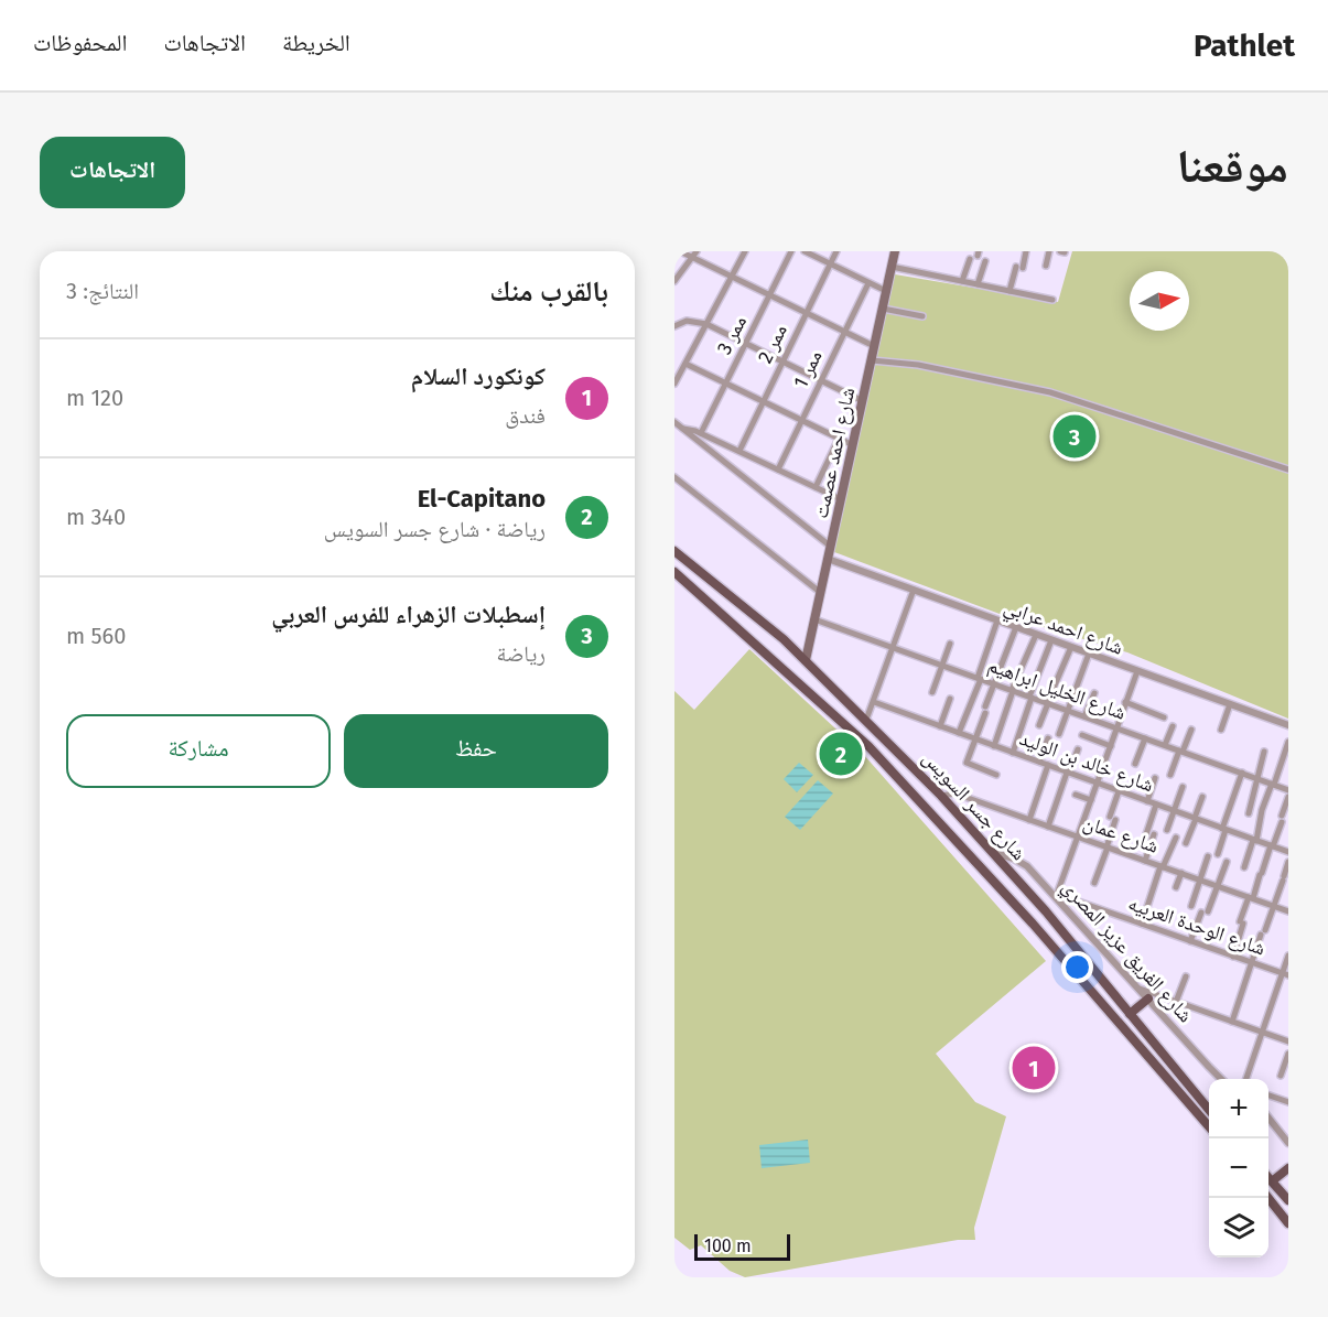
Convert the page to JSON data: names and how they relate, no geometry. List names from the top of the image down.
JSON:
{
  "streets": {
    "main road": ["شارع احمد عصمت", "شارع جسر السويس"],
    "street": [
      "ممر 3",
      "ممر 2",
      "ممر 1",
      "شارع احمد عرابي",
      "شارع الخليل ابراهيم",
      "شارع خالد بن الوليد",
      "شارع عمان",
      "شارع الوحدة العربيه",
      "شارع الفريق عزيز المصري"
    ]
  },
  "crossings": [
    ["شارع احمد عصمت", "شارع احمد عرابي"],
    ["شارع احمد عصمت", "شارع الخليل ابراهيم"],
    ["شارع احمد عصمت", "شارع جسر السويس"],
    ["شارع جسر السويس", "شارع عمان"],
    ["شارع جسر السويس", "شارع الفريق عزيز المصري"],
    ["شارع الوحدة العربيه", "شارع الفريق عزيز المصري"]
  ],
  "scale_bar": "100 m",
  "north": "right",
  "page": {
    "header": "Pathlet",
    "nav": ["الخريطة", "الاتجاهات", "المحفوظات"],
    "title": "موقعنا",
    "buttons": [
      "الاتجاهات",
      ["حفظ", "مشاركة"]
    ],
    "heading": ["بالقرب منك", "النتائج: 3"],
    "list": [
      {
        "mark": "1",
        "name": "كونكورد السلام",
        "note": "فندق",
        "value": "120 m"
      },
      {
        "mark": "2",
        "name": "El-Capitano",
        "note": "رياضة · شارع جسر السويس",
        "value": "340 m"
      },
      {
        "mark": "3",
        "name": "إسطبلات الزهراء للفرس العربي",
        "note": "رياضة",
        "value": "560 m"
      }
    ],
    "pins": ["3", "2", "1"],
    "map_buttons": ["+", "−"],
    "scale": "100 m"
  }
}
